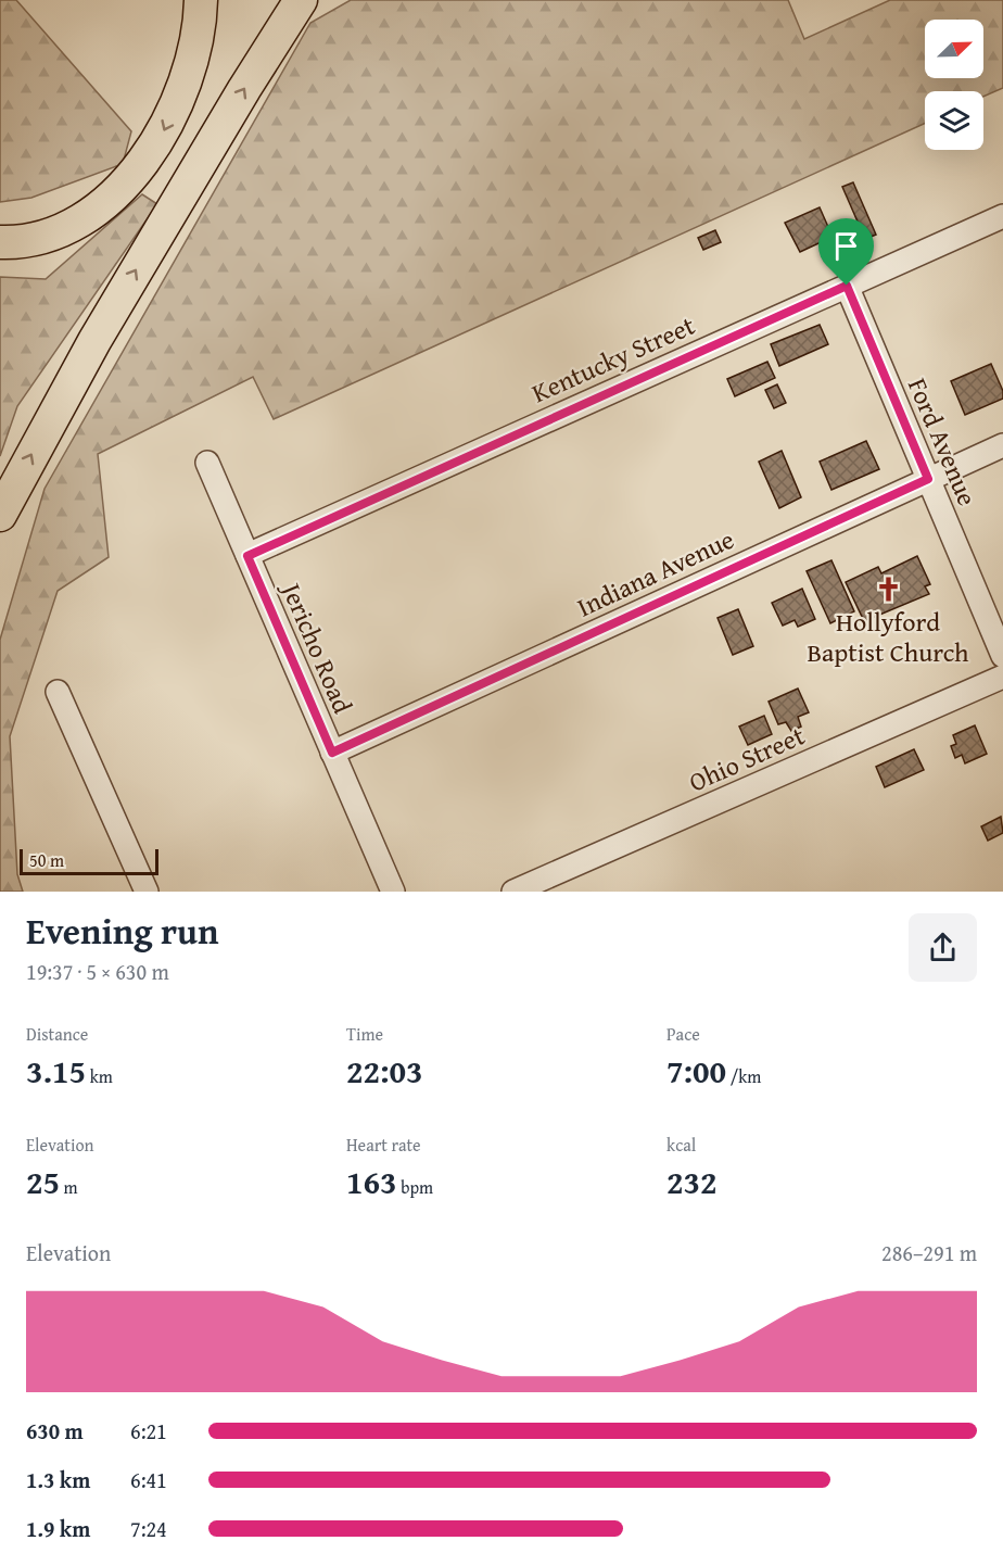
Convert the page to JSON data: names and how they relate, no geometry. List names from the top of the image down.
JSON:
{
  "streets": {
    "street": [
      "Kentucky Street",
      "Ford Avenue",
      "Indiana Avenue",
      "Jericho Road",
      "Ohio Street"
    ]
  },
  "crossings": [
    ["Kentucky Street", "Ford Avenue"],
    ["Kentucky Street", "Jericho Road"],
    ["Ford Avenue", "Indiana Avenue"],
    ["Indiana Avenue", "Jericho Road"]
  ],
  "places": {
    "church": ["Hollyford Baptist Church"]
  },
  "scale_bar": "50 m",
  "north": "top right",
  "page": {
    "scale": "50 m",
    "heading": ["Evening run", "19:37 · 5 × 630 m"],
    "stats": [
      ["Distance", "3.15 km"],
      ["Time", "22:03"],
      ["Pace", "7:00 /km"],
      ["Elevation", "25 m"],
      ["Heart rate", "163 bpm"],
      ["kcal", "232"]
    ],
    "chart": ["Elevation", "286–291 m"],
    "list": [
      {
        "name": "630 m",
        "note": "6:21"
      },
      {
        "name": "1.3 km",
        "note": "6:41"
      },
      {
        "name": "1.9 km",
        "note": "7:24"
      }
    ]
  }
}
